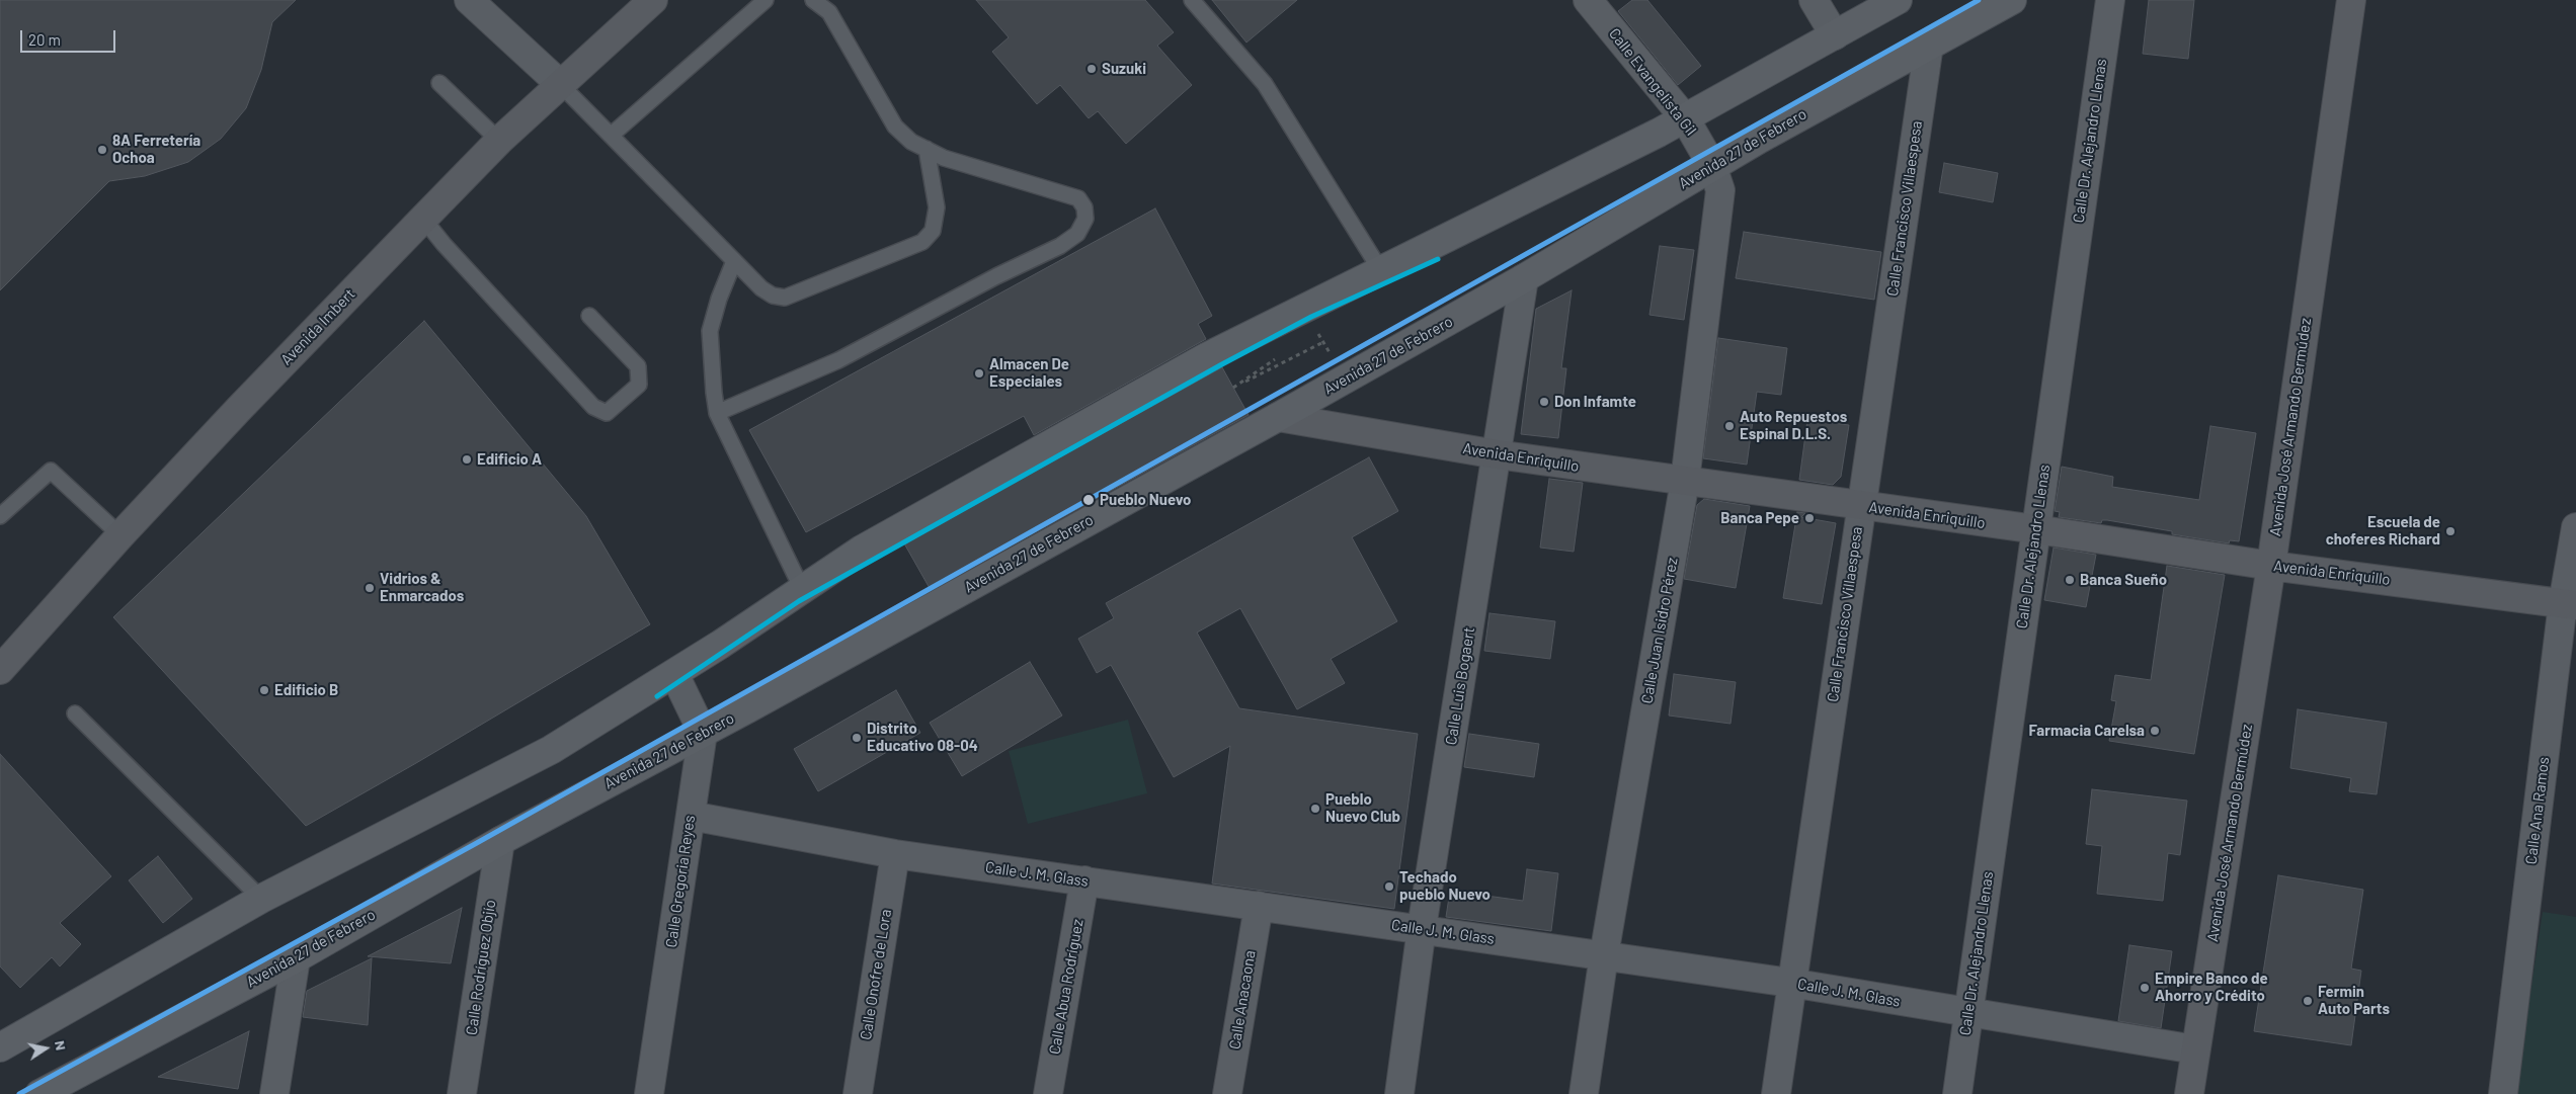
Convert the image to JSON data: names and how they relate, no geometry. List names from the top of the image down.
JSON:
{
  "streets": {
    "main road": ["Avenida 27 de Febrero"],
    "street": [
      "Calle Evangelista Gil",
      "Calle Dr. Alejandro Llenas",
      "Calle Francisco Villaespesa",
      "Avenida Imbert",
      "Avenida José Armando Bermúdez",
      "Avenida Enriquillo",
      "Calle Juan Isidro Pérez",
      "Calle Luis Bogaert",
      "Calle Ana Ramos",
      "Calle J. M. Glass",
      "Calle Gregoria Reyes",
      "Calle Rodríguez Objío",
      "Calle Onofre de Lora",
      "Calle Abua Rodríguez",
      "Calle Anacaona"
    ]
  },
  "crossings": [
    ["Calle Evangelista Gil", "Avenida 27 de Febrero"],
    ["Calle Evangelista Gil", "Calle Juan Isidro Pérez"],
    ["Calle Dr. Alejandro Llenas", "Avenida Enriquillo"],
    ["Calle Dr. Alejandro Llenas", "Calle J. M. Glass"],
    ["Avenida 27 de Febrero", "Calle Francisco Villaespesa"],
    ["Avenida 27 de Febrero", "Avenida Enriquillo"],
    ["Avenida 27 de Febrero", "Calle Juan Isidro Pérez"],
    ["Avenida 27 de Febrero", "Calle Luis Bogaert"],
    ["Avenida 27 de Febrero", "Calle Gregoria Reyes"],
    ["Avenida 27 de Febrero", "Calle Rodríguez Objío"],
    ["Calle Francisco Villaespesa", "Avenida Enriquillo"],
    ["Calle Francisco Villaespesa", "Calle J. M. Glass"],
    ["Avenida José Armando Bermúdez", "Avenida Enriquillo"],
    ["Avenida José Armando Bermúdez", "Calle J. M. Glass"],
    ["Avenida Enriquillo", "Calle Juan Isidro Pérez"],
    ["Avenida Enriquillo", "Calle Luis Bogaert"],
    ["Avenida Enriquillo", "Calle Ana Ramos"],
    ["Calle Juan Isidro Pérez", "Calle J. M. Glass"],
    ["Calle Luis Bogaert", "Calle J. M. Glass"],
    ["Calle J. M. Glass", "Calle Gregoria Reyes"],
    ["Calle J. M. Glass", "Calle Onofre de Lora"],
    ["Calle J. M. Glass", "Calle Abua Rodríguez"],
    ["Calle J. M. Glass", "Calle Anacaona"]
  ],
  "places": [
    "Suzuki",
    "8A Ferretería Ochoa",
    "Almacen De Especiales",
    "Don Infamte",
    "Auto Repuestos Espinal D.L.S.",
    "Edificio A",
    "Pueblo Nuevo",
    "Banca Pepe",
    "Escuela de choferes Richard",
    "Banca Sueño",
    "Vidrios & Enmarcados",
    "Edificio B",
    "Farmacia Carelsa",
    "Distrito Educativo 08-04",
    "Pueblo Nuevo Club",
    "Techado pueblo Nuevo",
    "Empire Banco de Ahorro y Crédito",
    "Fermin Auto Parts"
  ],
  "scale_bar": "20 m",
  "north": "right"
}
